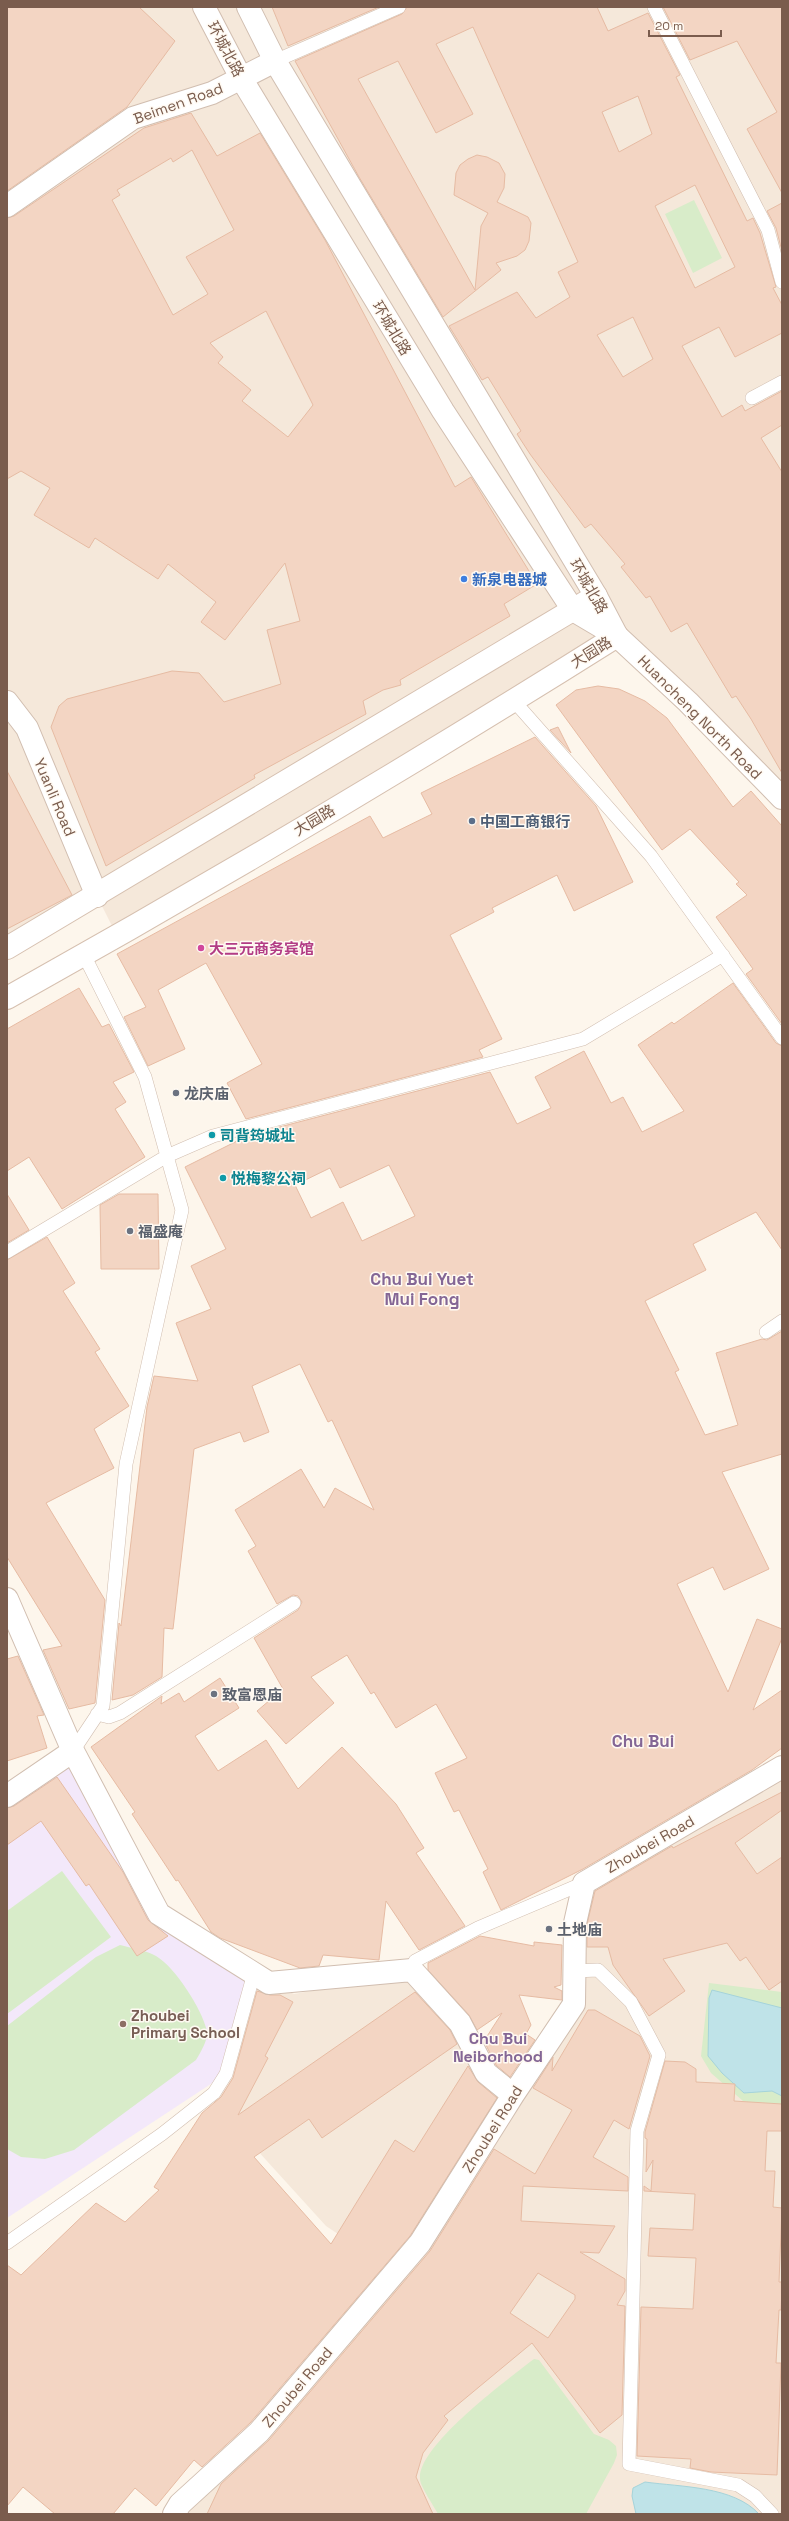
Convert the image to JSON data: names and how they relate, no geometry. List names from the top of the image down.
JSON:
{
  "streets": {
    "street": [
      "环城北路",
      "Beimen Road",
      "大园路",
      "Huancheng North Road",
      "Yuanli Road",
      "Zhoubei Road"
    ]
  },
  "crossings": [
    ["环城北路", "Beimen Road"],
    ["环城北路", "大园路"],
    ["环城北路", "Huancheng North Road"],
    ["大园路", "Huancheng North Road"]
  ],
  "districts": ["Chu Bui Yuet Mui Fong", "Chu Bui", "Chu Bui Neiborhood"],
  "places": [
    "新泉电器城",
    "中国工商银行",
    "大三元商务宾馆",
    "龙庆庙",
    "司背筠城址",
    "悦梅黎公祠",
    "福盛庵",
    "致富恩庙",
    "土地庙",
    "Zhoubei Primary School"
  ],
  "scale_bar": "20 m"
}
